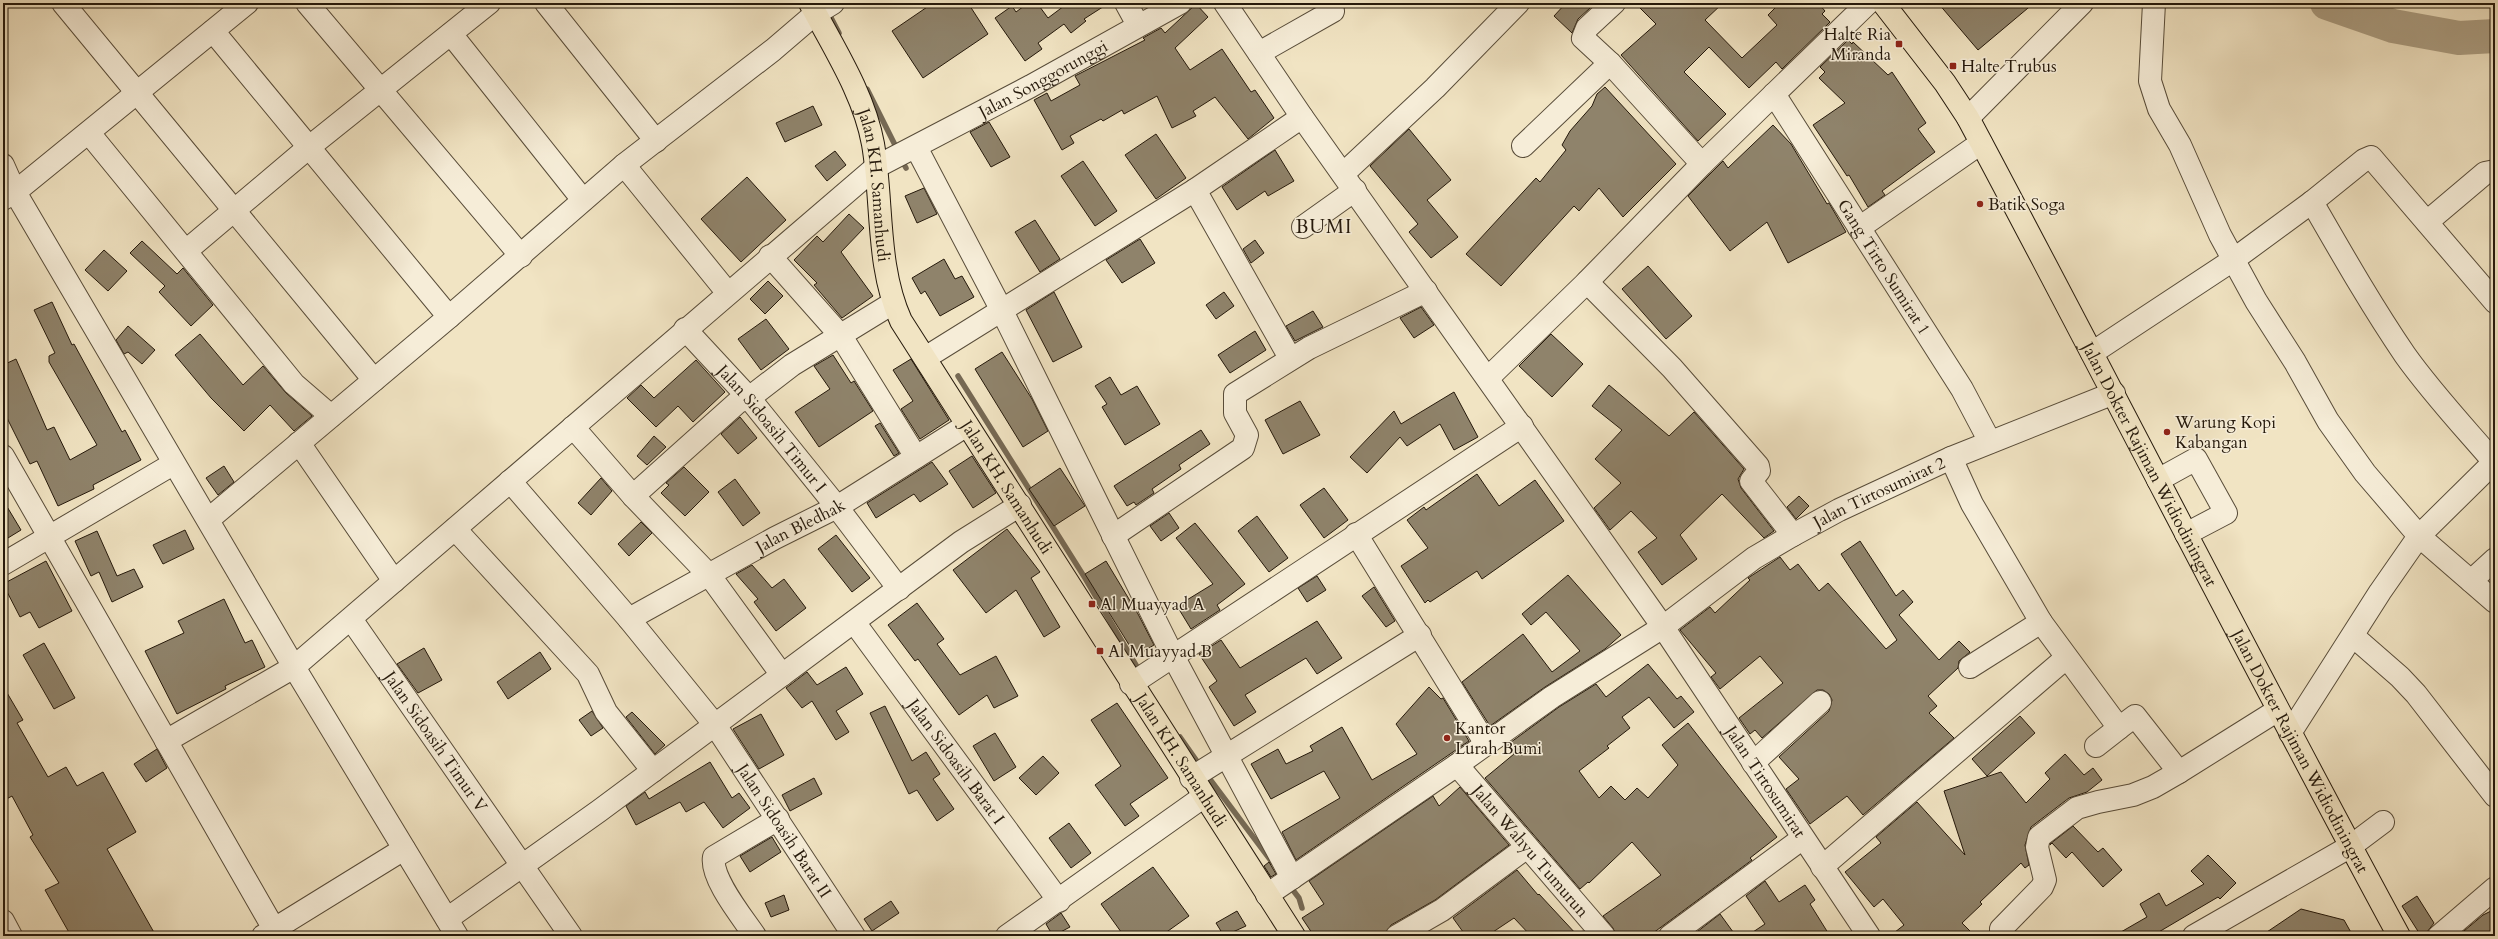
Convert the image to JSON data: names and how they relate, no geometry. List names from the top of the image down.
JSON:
{
  "streets": {
    "main road": ["Jalan KH. Samanhudi", "Jalan Dokter Rajiman Widiodiningrat"],
    "street": [
      "Jalan Songgorunggi",
      "Gang Tirto Sumirat 1",
      "Jalan Sidoasih Timur I",
      "Jalan Tirtosumirat 2",
      "Jalan Bledhak",
      "Jalan Sidoasih Timur V",
      "Jalan Sidoasih Barat I",
      "Jalan Tirtosumirat",
      "Jalan Sidoasih Barat II",
      "Jalan Wahyu Tumurun"
    ]
  },
  "crossings": [
    ["Jalan Songgorunggi", "Jalan KH. Samanhudi"],
    ["Jalan Songgorunggi", "Jalan Sidoasih Timur I"],
    ["Jalan Songgorunggi", "Jalan Sidoasih Timur V"],
    ["Jalan Songgorunggi", "Jalan Sidoasih Barat II"],
    ["Jalan KH. Samanhudi", "Jalan Tirtosumirat 2"],
    ["Jalan KH. Samanhudi", "Jalan Bledhak"],
    ["Gang Tirto Sumirat 1", "Jalan Tirtosumirat 2"],
    ["Jalan Sidoasih Timur I", "Jalan Bledhak"],
    ["Jalan Dokter Rajiman Widiodiningrat", "Jalan Tirtosumirat 2"],
    ["Jalan Tirtosumirat 2", "Jalan Tirtosumirat"],
    ["Jalan Tirtosumirat 2", "Jalan Wahyu Tumurun"],
    ["Jalan Bledhak", "Jalan Sidoasih Barat II"]
  ],
  "districts": ["BUMI"],
  "places": {
    "transit": [
      "Halte Ria Miranda",
      "Halte Trubus",
      "Al Muayyad A",
      "Al Muayyad B"
    ],
    "other": ["Batik Soga", "Warung Kopi Kabangan", "Kantor Lurah Bumi"]
  }
}
